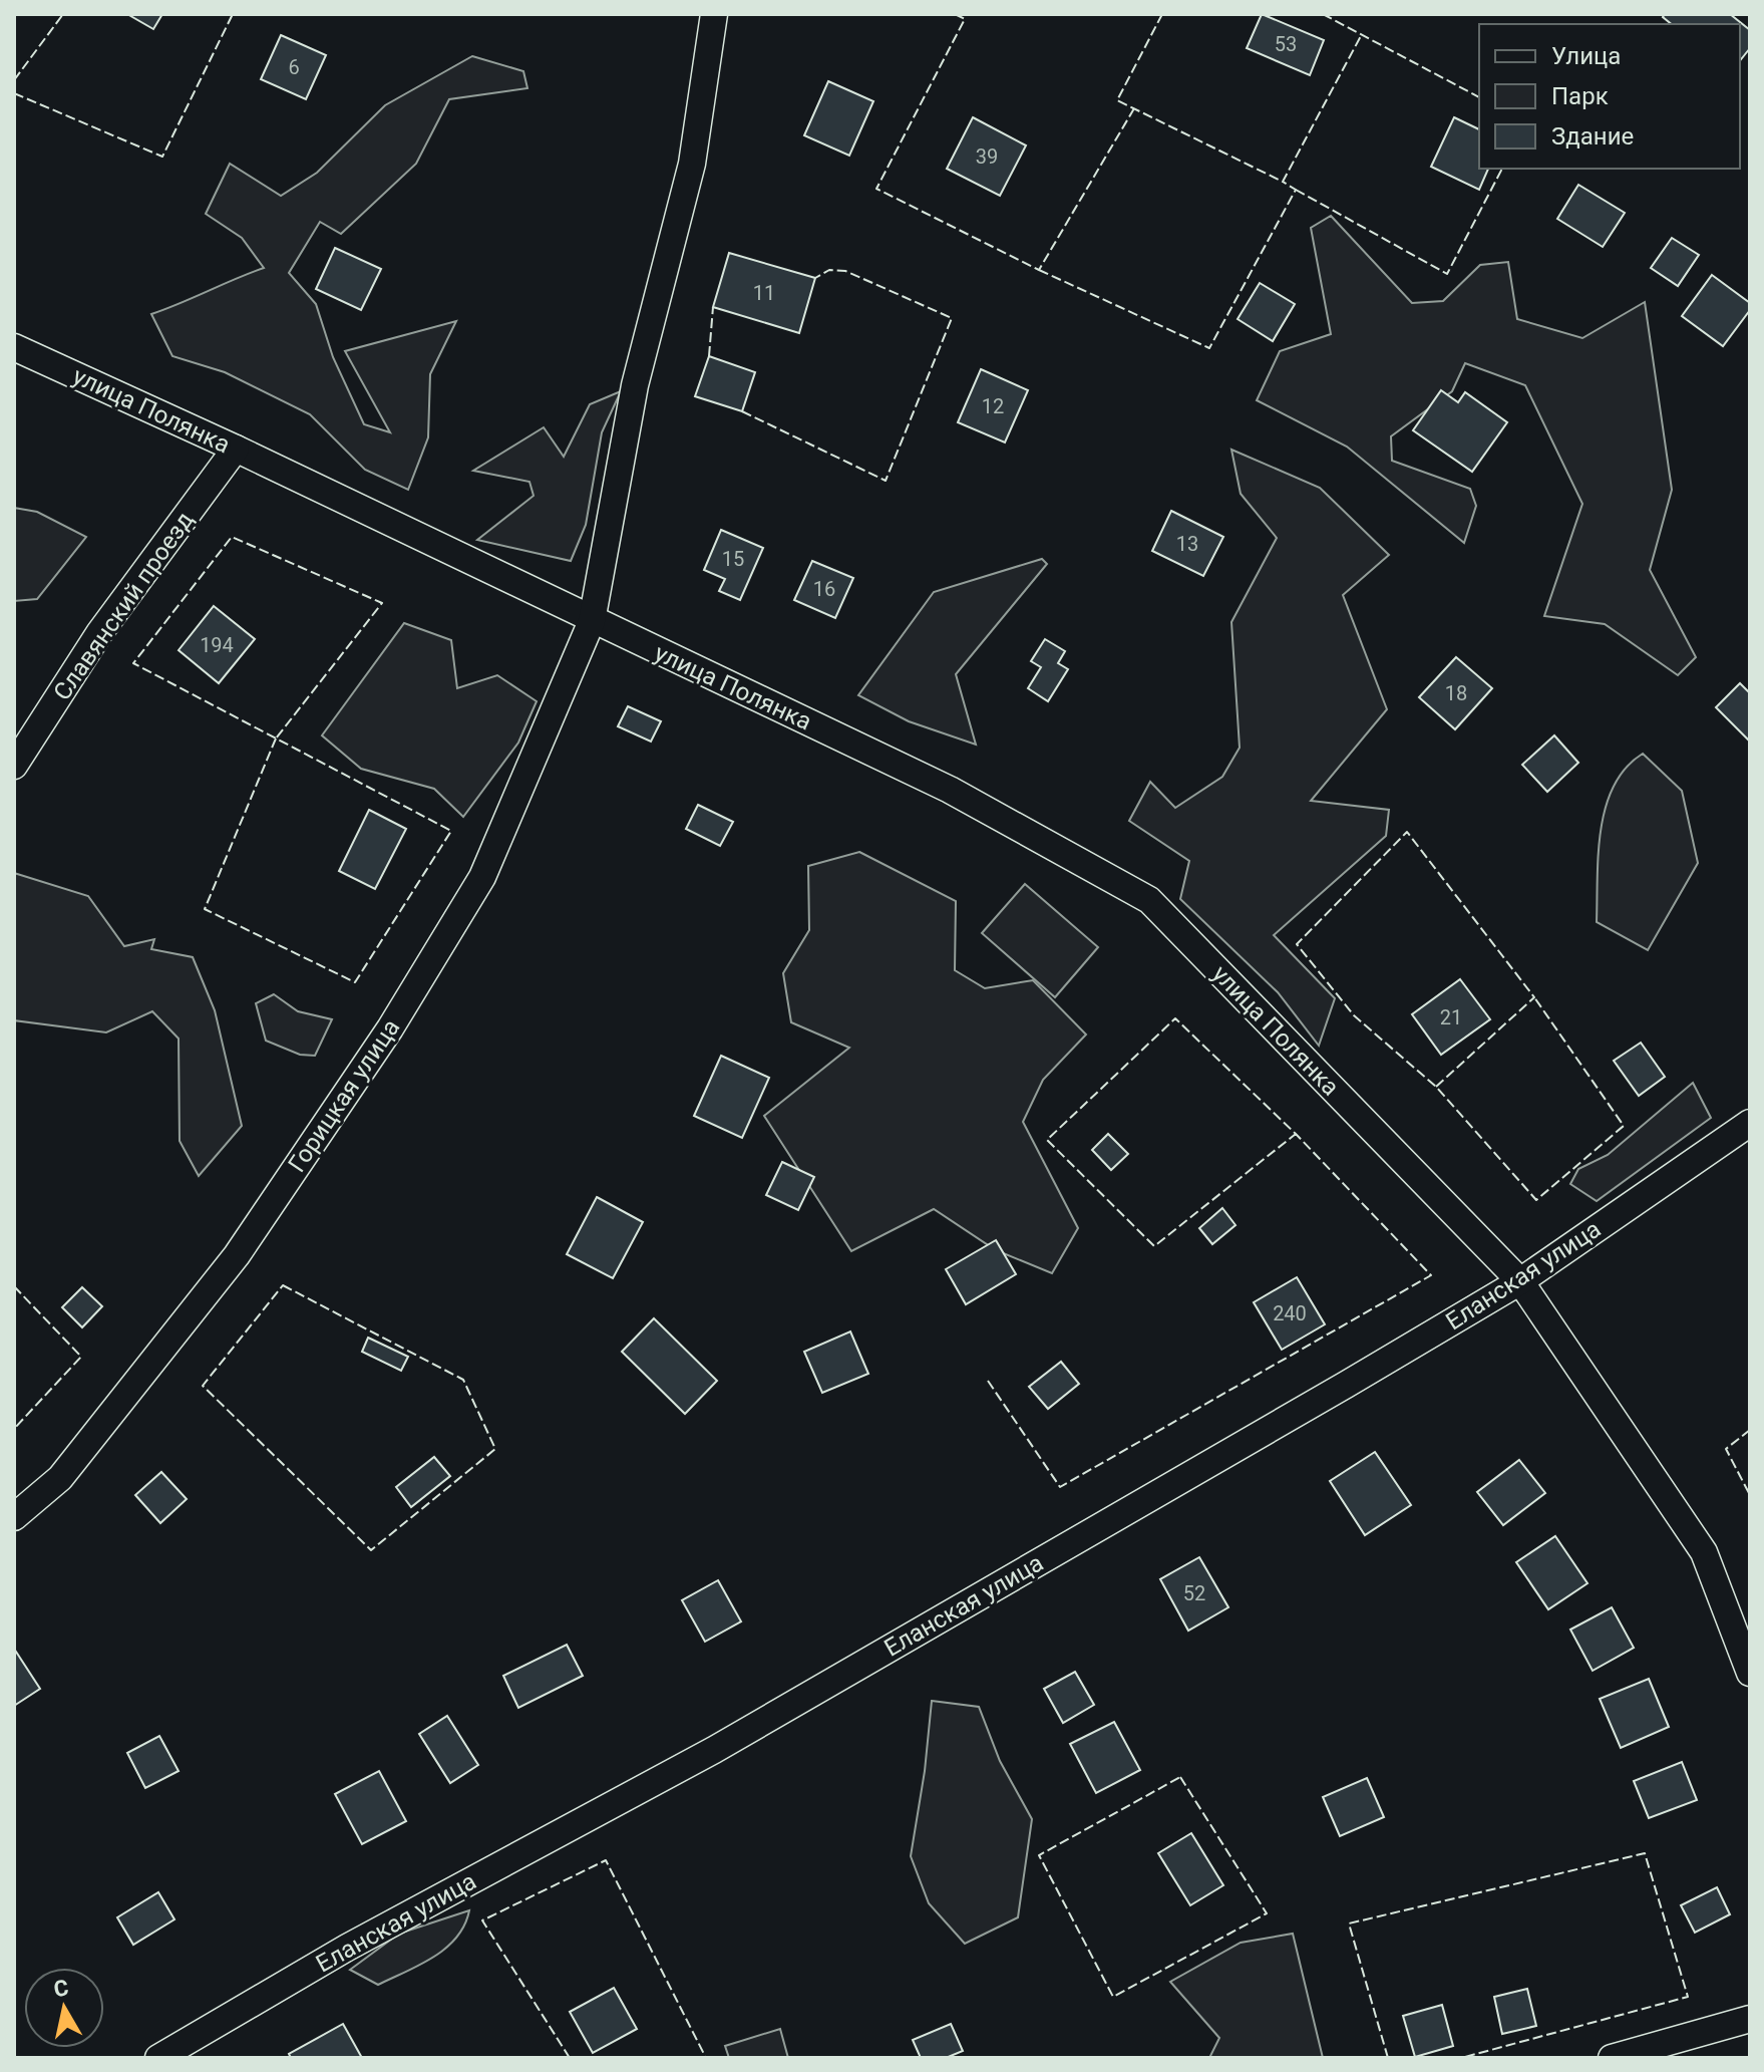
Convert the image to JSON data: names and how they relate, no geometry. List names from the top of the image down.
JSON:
{
  "streets": {
    "street": [
      "улица Полянка",
      "Славянский проезд",
      "Горицкая улица",
      "Еланская улица"
    ]
  },
  "crossings": [
    ["улица Полянка", "Славянский проезд"],
    ["улица Полянка", "Горицкая улица"],
    ["улица Полянка", "Еланская улица"]
  ],
  "house_numbers": [
    "53",
    "6",
    "39",
    "11",
    "12",
    "13",
    "15",
    "16",
    "194",
    "18",
    "21",
    "240",
    "52"
  ],
  "legend": ["Улица", "Парк", "Здание"],
  "north": "top"
}
